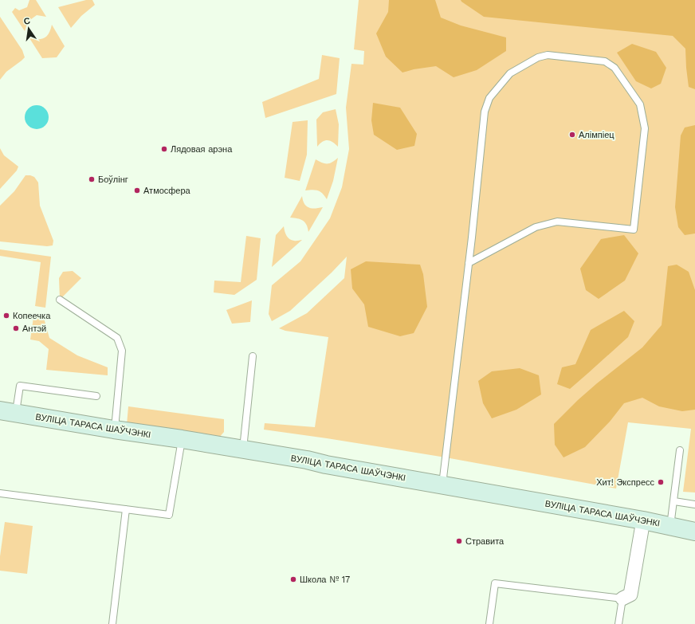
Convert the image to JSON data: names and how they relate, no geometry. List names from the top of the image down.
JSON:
{
  "streets": {
    "street": ["ВУЛІЦА ТАРАСА ШАЎЧЭНКІ"]
  },
  "places": [
    "Алімпіец",
    "Лядовая арэна",
    "Боўлінг",
    "Атмосфера",
    "Копеечка",
    "Антэй",
    "Хит! Экспресс",
    "Стравита",
    "Школа № 17"
  ],
  "north": "top"
}
